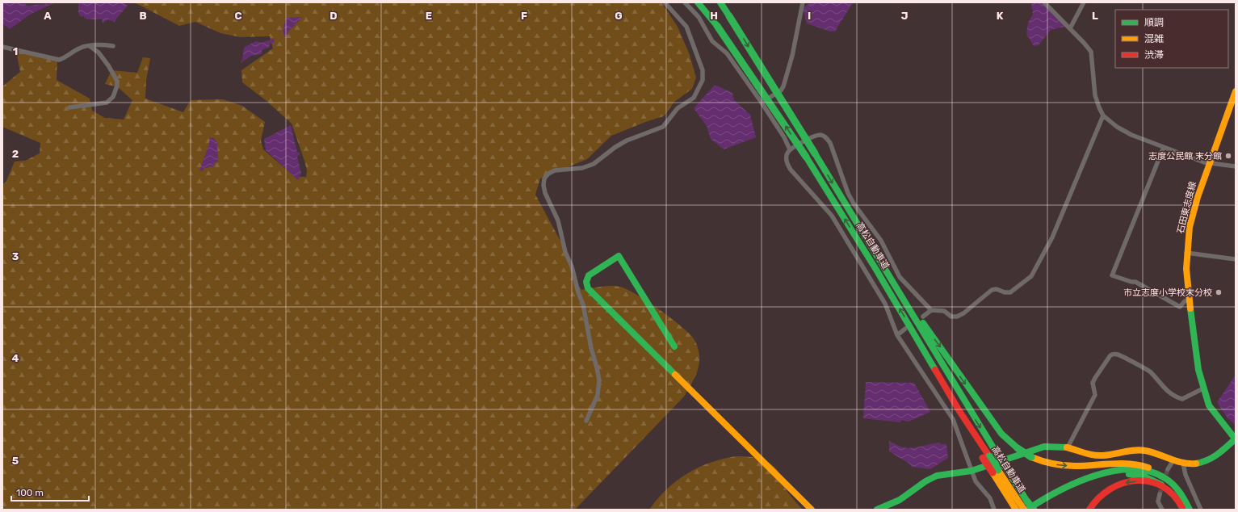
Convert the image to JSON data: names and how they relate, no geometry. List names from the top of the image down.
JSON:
{
  "streets": {
    "main road": ["石田東志度線", "高松自動車道"]
  },
  "places": ["志度公民館 末分館", "市立志度小学校末分校"],
  "legend": ["順調", "混雑", "渋滞"],
  "scale_bar": "100 m",
  "grid": {
    "columns": [
      "A",
      "B",
      "C",
      "D",
      "E",
      "F",
      "G",
      "H",
      "I",
      "J",
      "K",
      "L"
    ],
    "rows": [
      "1",
      "2",
      "3",
      "4",
      "5"
    ]
  }
}
